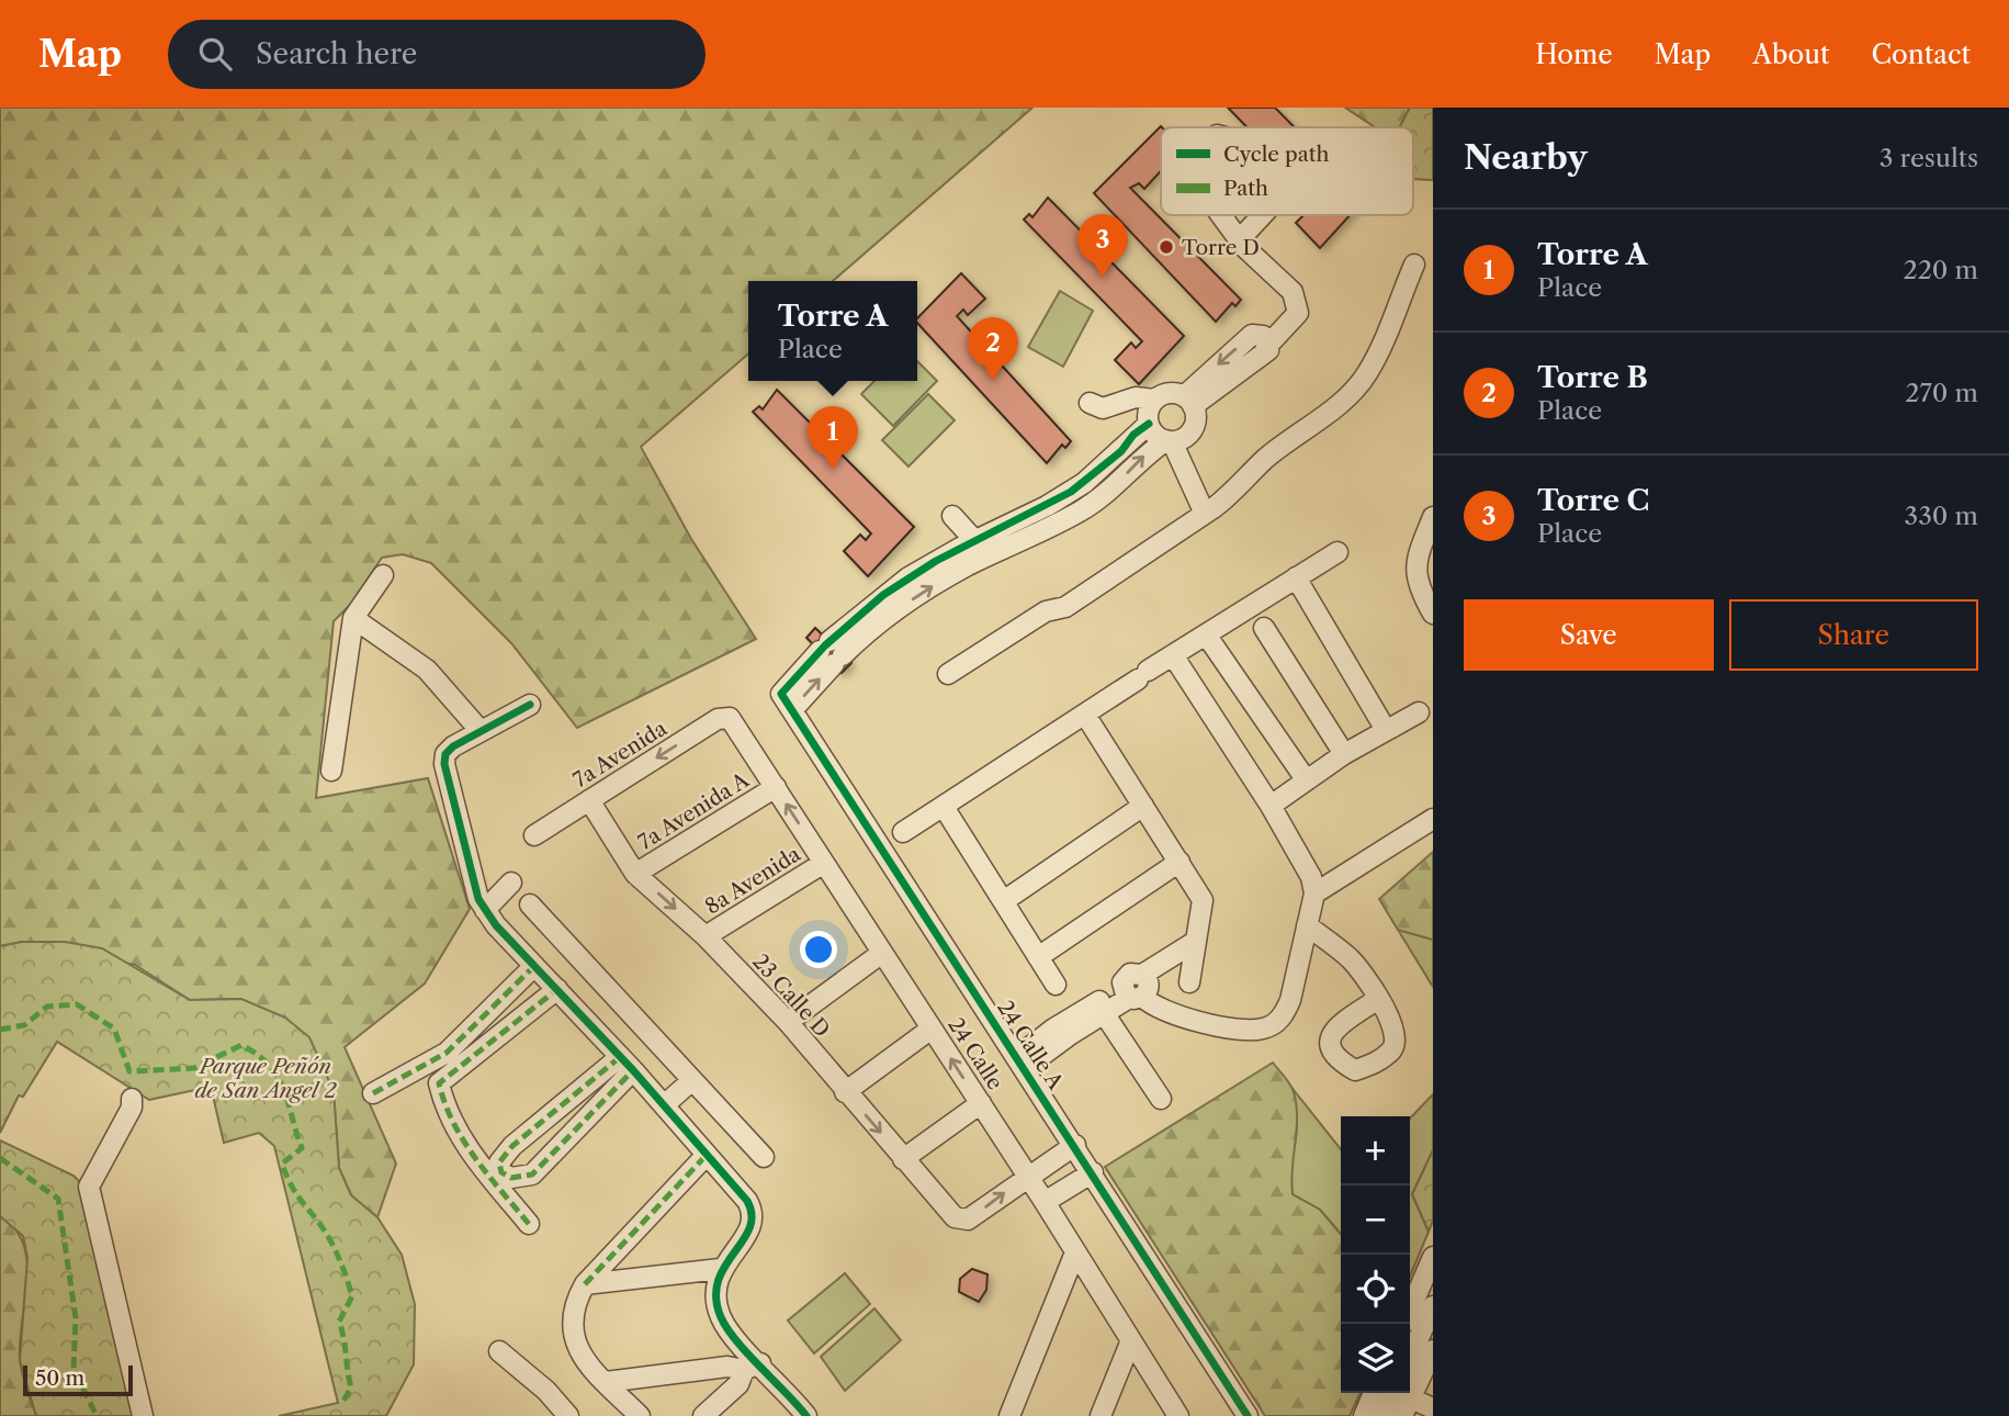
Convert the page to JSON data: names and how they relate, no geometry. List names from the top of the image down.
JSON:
{
  "streets": {
    "street": [
      "7a Avenida",
      "7a Avenida A",
      "8a Avenida",
      "23 Calle D",
      "24 Calle A",
      "24 Calle"
    ]
  },
  "crossings": [
    ["7a Avenida", "23 Calle D"],
    ["7a Avenida", "24 Calle"],
    ["7a Avenida A", "23 Calle D"],
    ["7a Avenida A", "24 Calle"],
    ["8a Avenida", "23 Calle D"],
    ["8a Avenida", "24 Calle"],
    ["23 Calle D", "24 Calle"]
  ],
  "one_way": ["7a Avenida"],
  "parks": ["Parque Peñón de San Angel 2"],
  "places": ["Torre D"],
  "legend": ["Cycle path", "Path"],
  "scale_bar": "50 m",
  "page": {
    "header": "Map",
    "search": "Search here",
    "nav": [
      "Home",
      "Map",
      "About",
      "Contact"
    ],
    "heading": ["Nearby", "3 results"],
    "list": [
      {
        "mark": "1",
        "name": "Torre A",
        "note": "Place",
        "value": "220 m"
      },
      {
        "mark": "2",
        "name": "Torre B",
        "note": "Place",
        "value": "270 m"
      },
      {
        "mark": "3",
        "name": "Torre C",
        "note": "Place",
        "value": "330 m"
      }
    ],
    "pins": ["3", "2", "1"],
    "popup": ["Torre A", "Place"],
    "buttons": ["Save", "Share"],
    "map_buttons": ["+", "−"],
    "scale": "50 m"
  }
}
